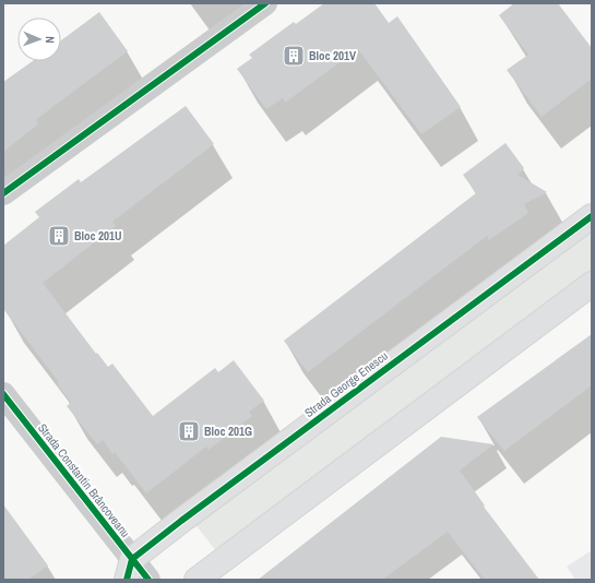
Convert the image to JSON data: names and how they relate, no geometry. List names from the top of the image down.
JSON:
{
  "streets": {
    "street": ["Strada George Enescu", "Strada Constantin Brâncoveanu"]
  },
  "crossings": [
    ["Strada George Enescu", "Strada Constantin Brâncoveanu"]
  ],
  "places": {
    "building": ["Bloc 201V", "Bloc 201U", "Bloc 201G"]
  },
  "north": "right"
}
